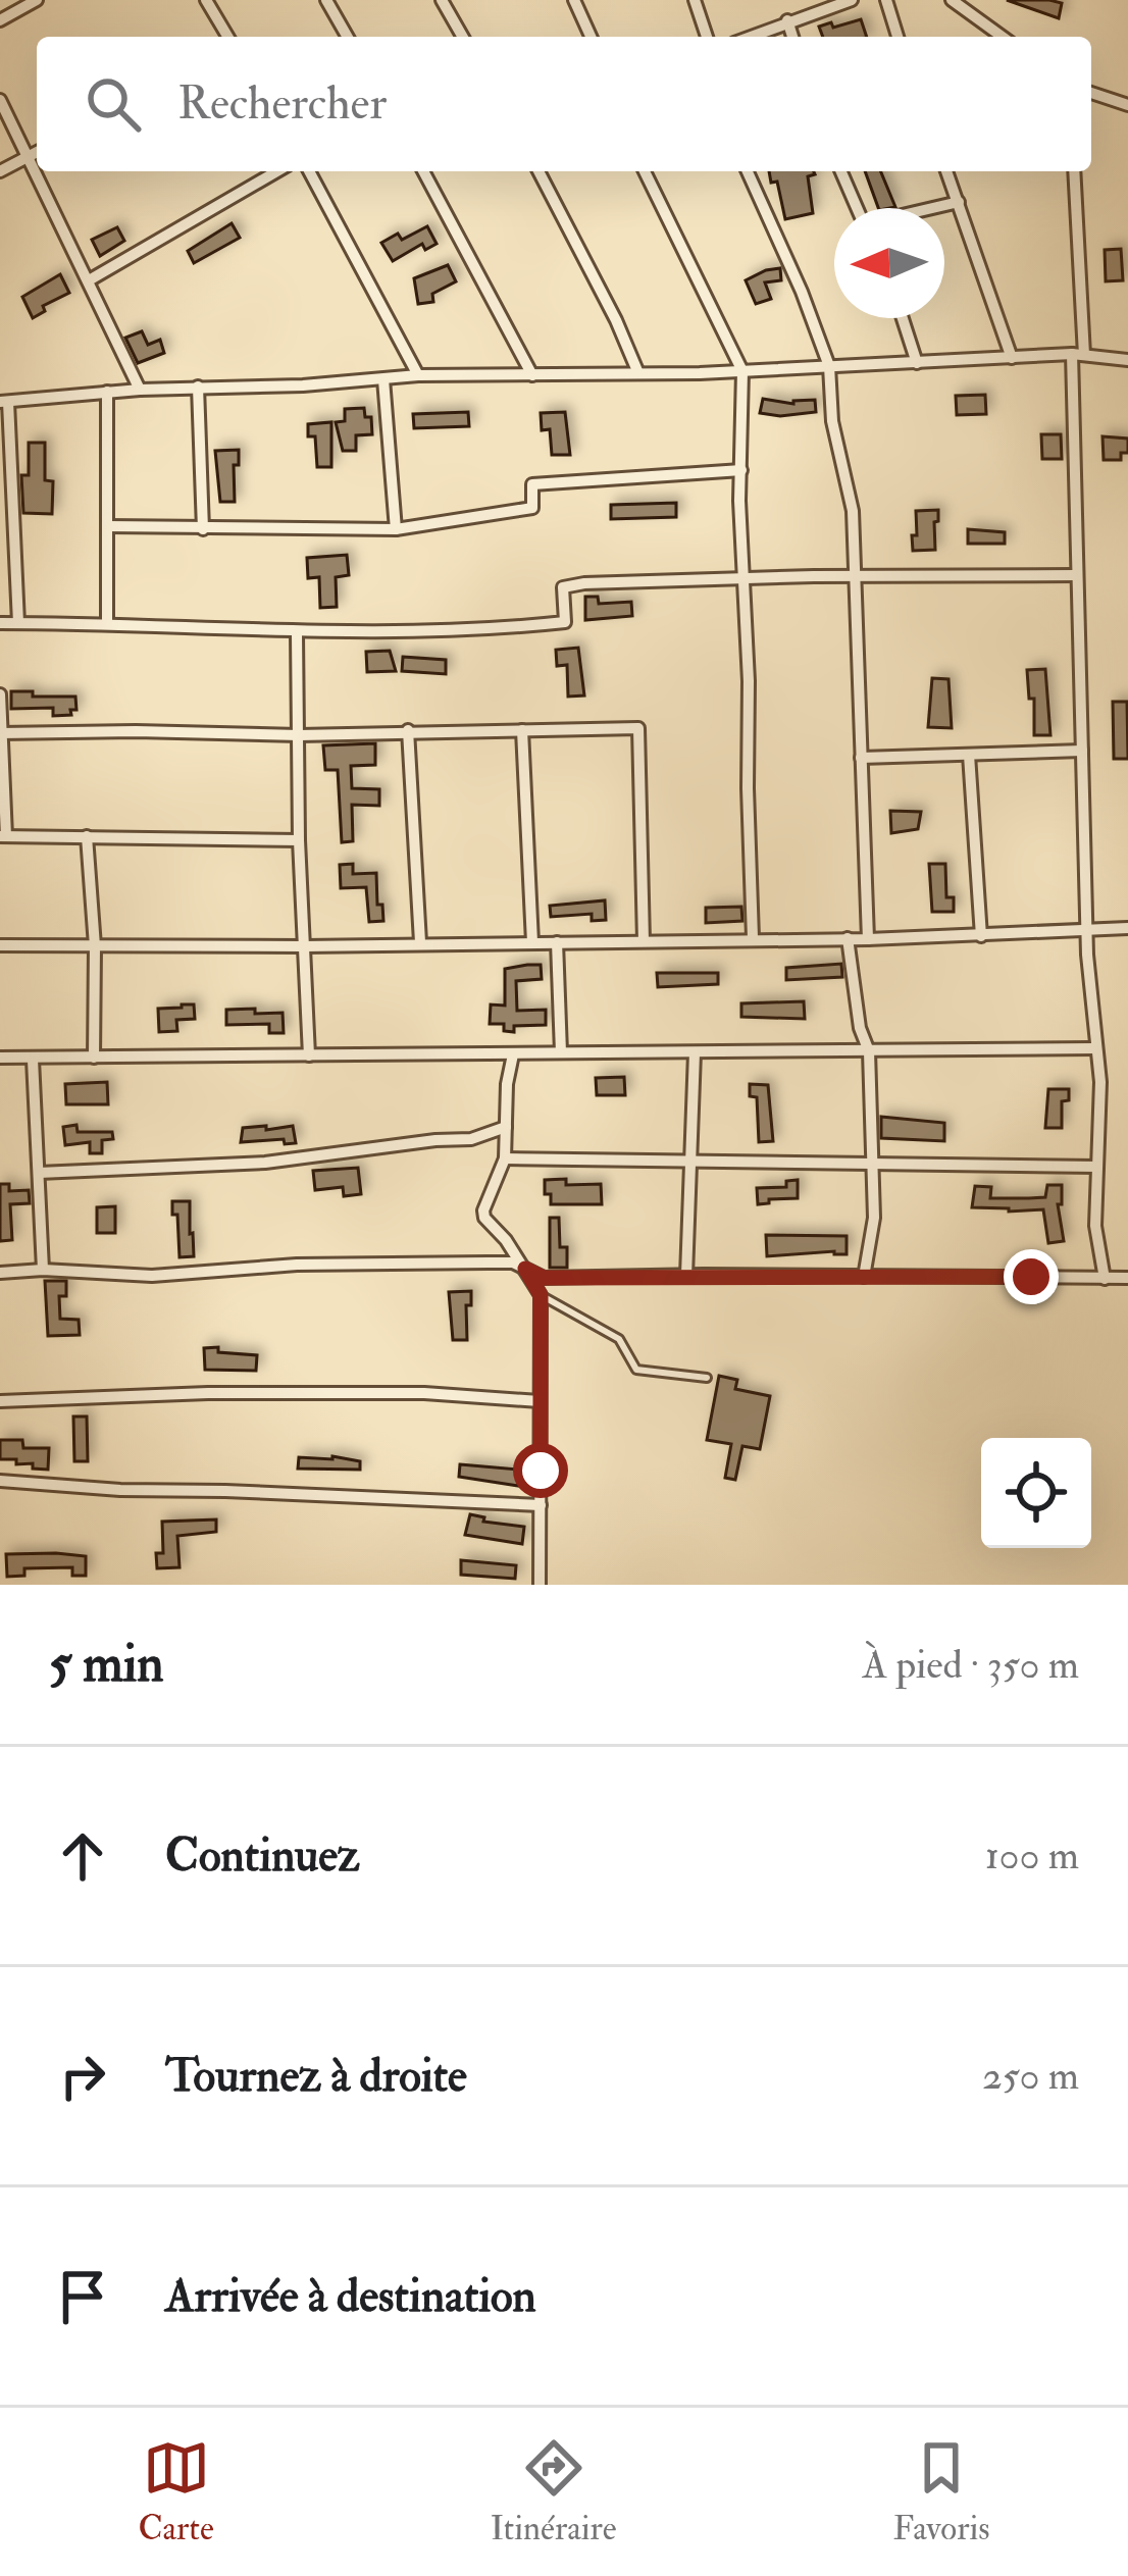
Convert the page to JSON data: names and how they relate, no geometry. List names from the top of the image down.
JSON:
{
  "north": "left",
  "page": {
    "search": "Rechercher",
    "heading": ["5 min", "À pied · 350 m"],
    "list": [
      ["Continuez", "100 m"],
      ["Tournez à droite", "250 m"],
      "Arrivée à destination"
    ],
    "nav": ["Carte", "Itinéraire", "Favoris"]
  }
}
